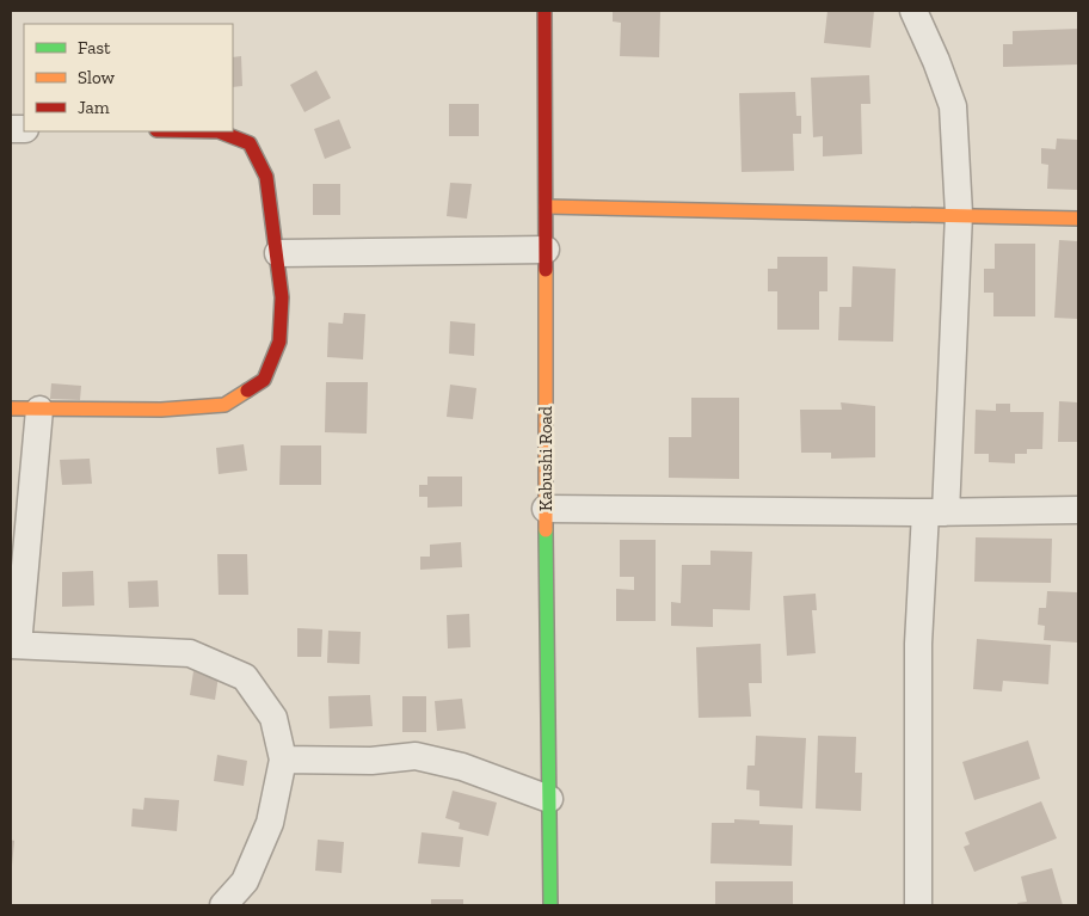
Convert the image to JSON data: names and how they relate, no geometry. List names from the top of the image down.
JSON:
{
  "streets": {
    "street": ["Kabushi Road"]
  },
  "legend": ["Fast", "Slow", "Jam"]
}
